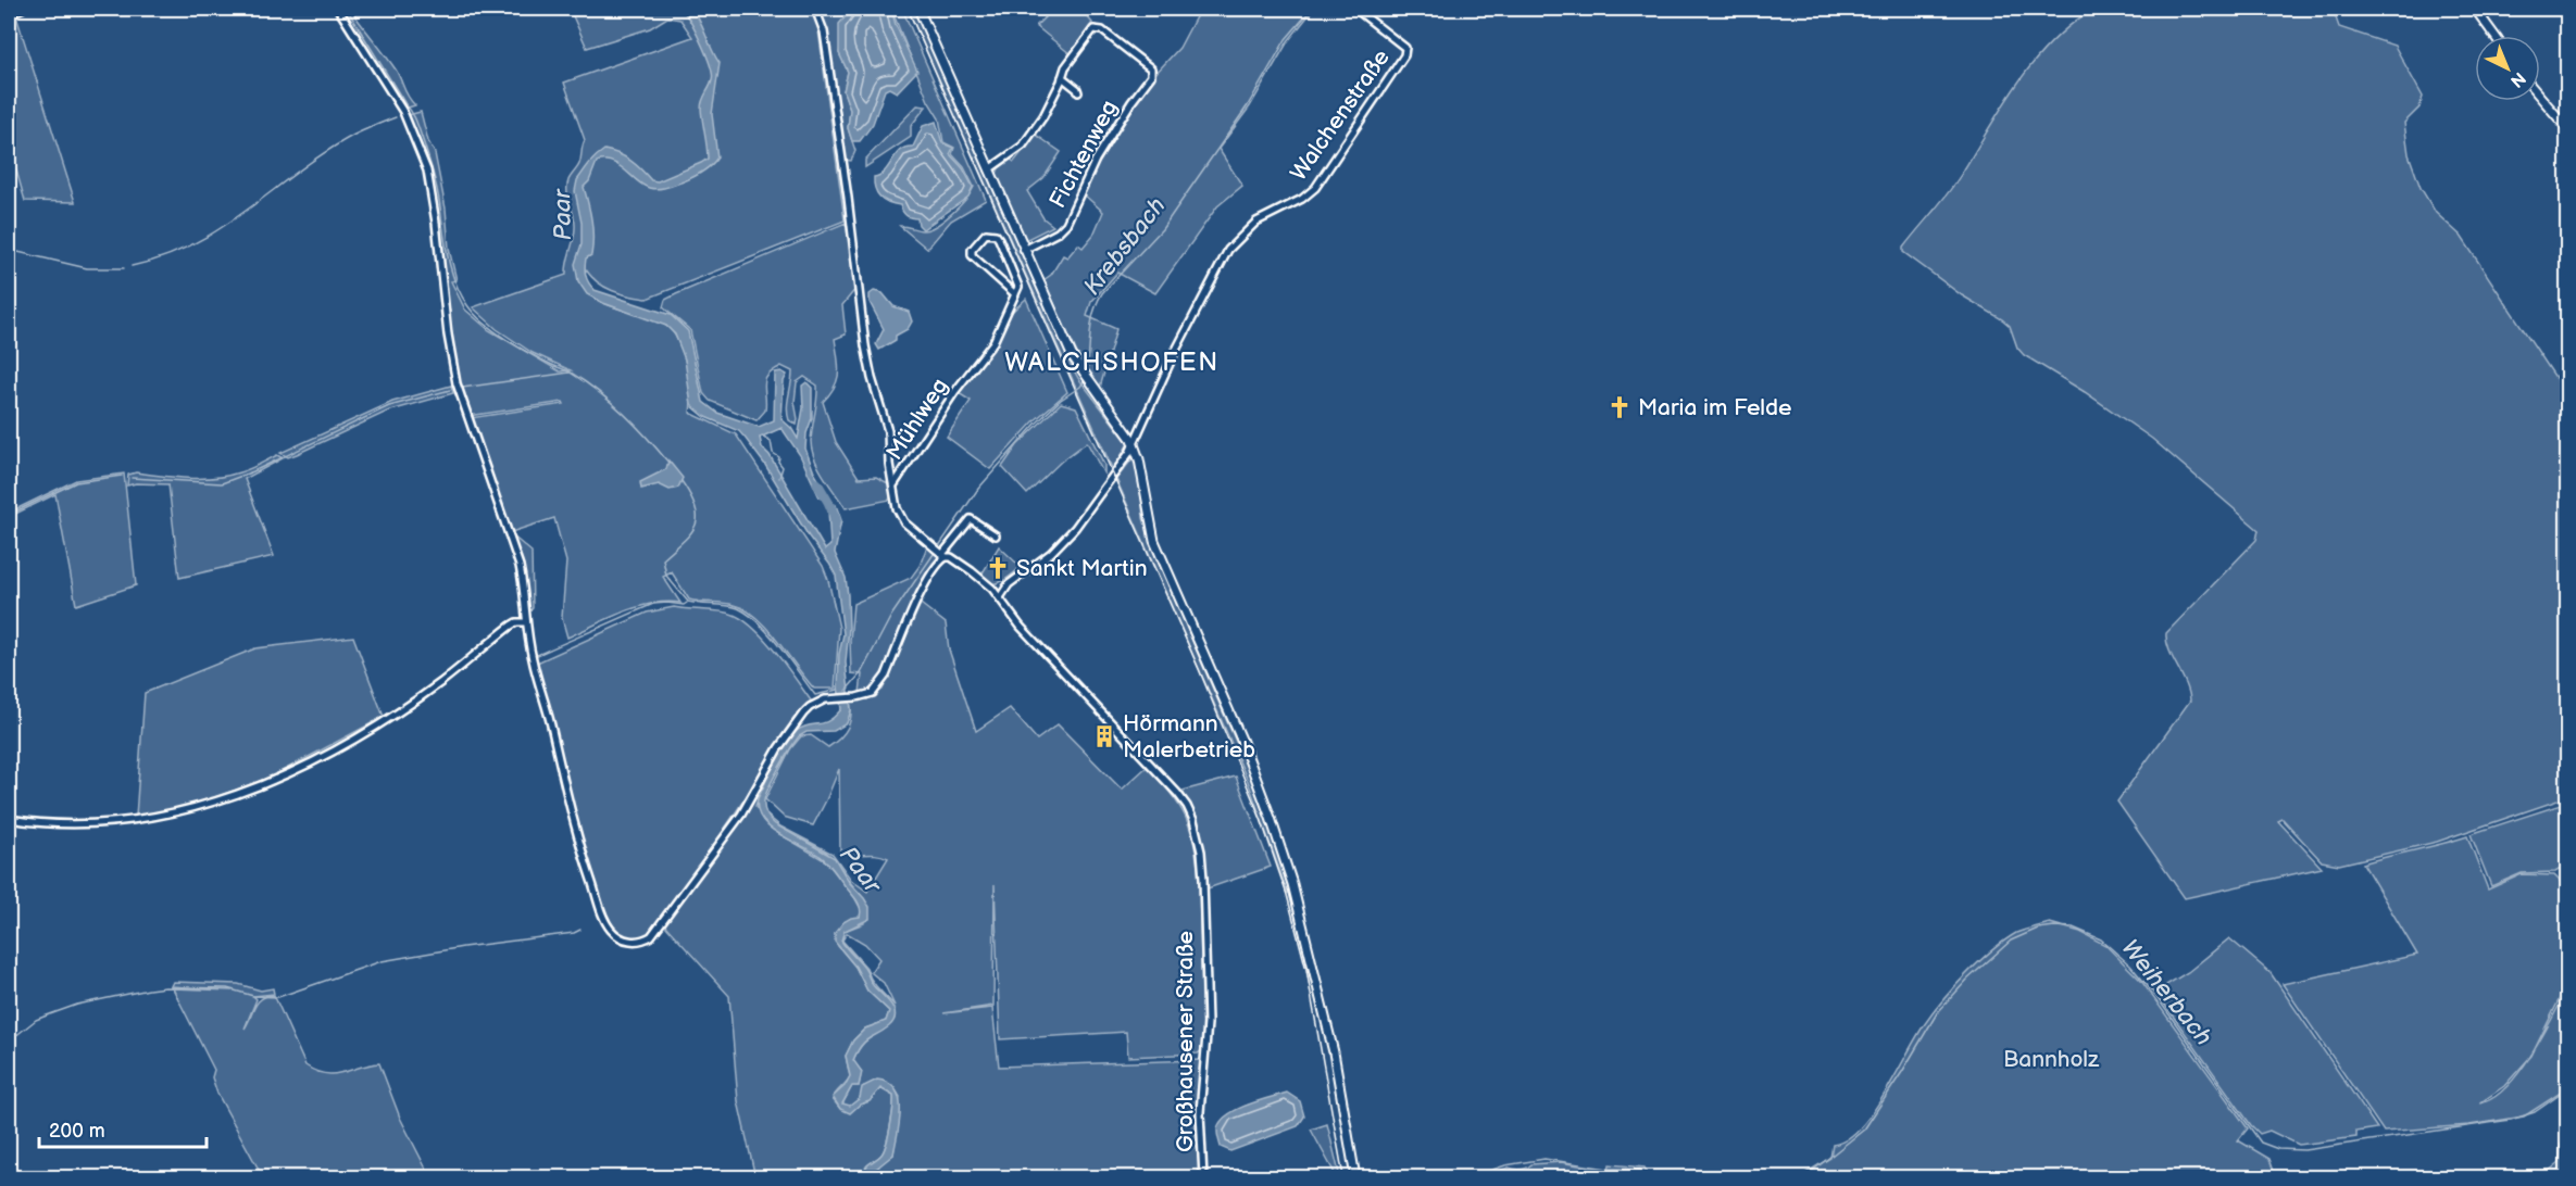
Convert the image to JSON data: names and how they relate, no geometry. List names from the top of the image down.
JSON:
{
  "streets": {
    "street": [
      "Walchenstraße",
      "Fichtenweg",
      "Mühlweg",
      "Großhausener Straße"
    ]
  },
  "crossings": [
    ["Walchenstraße", "Mühlweg"],
    ["Walchenstraße", "Großhausener Straße"],
    ["Mühlweg", "Großhausener Straße"]
  ],
  "districts": ["WALCHSHOFEN"],
  "water": ["Paar", "Krebsbach", "Weiherbach"],
  "parks": ["Bannholz"],
  "places": {
    "church": ["Maria im Felde", "Sankt Martin"],
    "building": ["Hörmann Malerbetrieb"]
  },
  "scale_bar": "200 m",
  "north": "bottom right"
}
